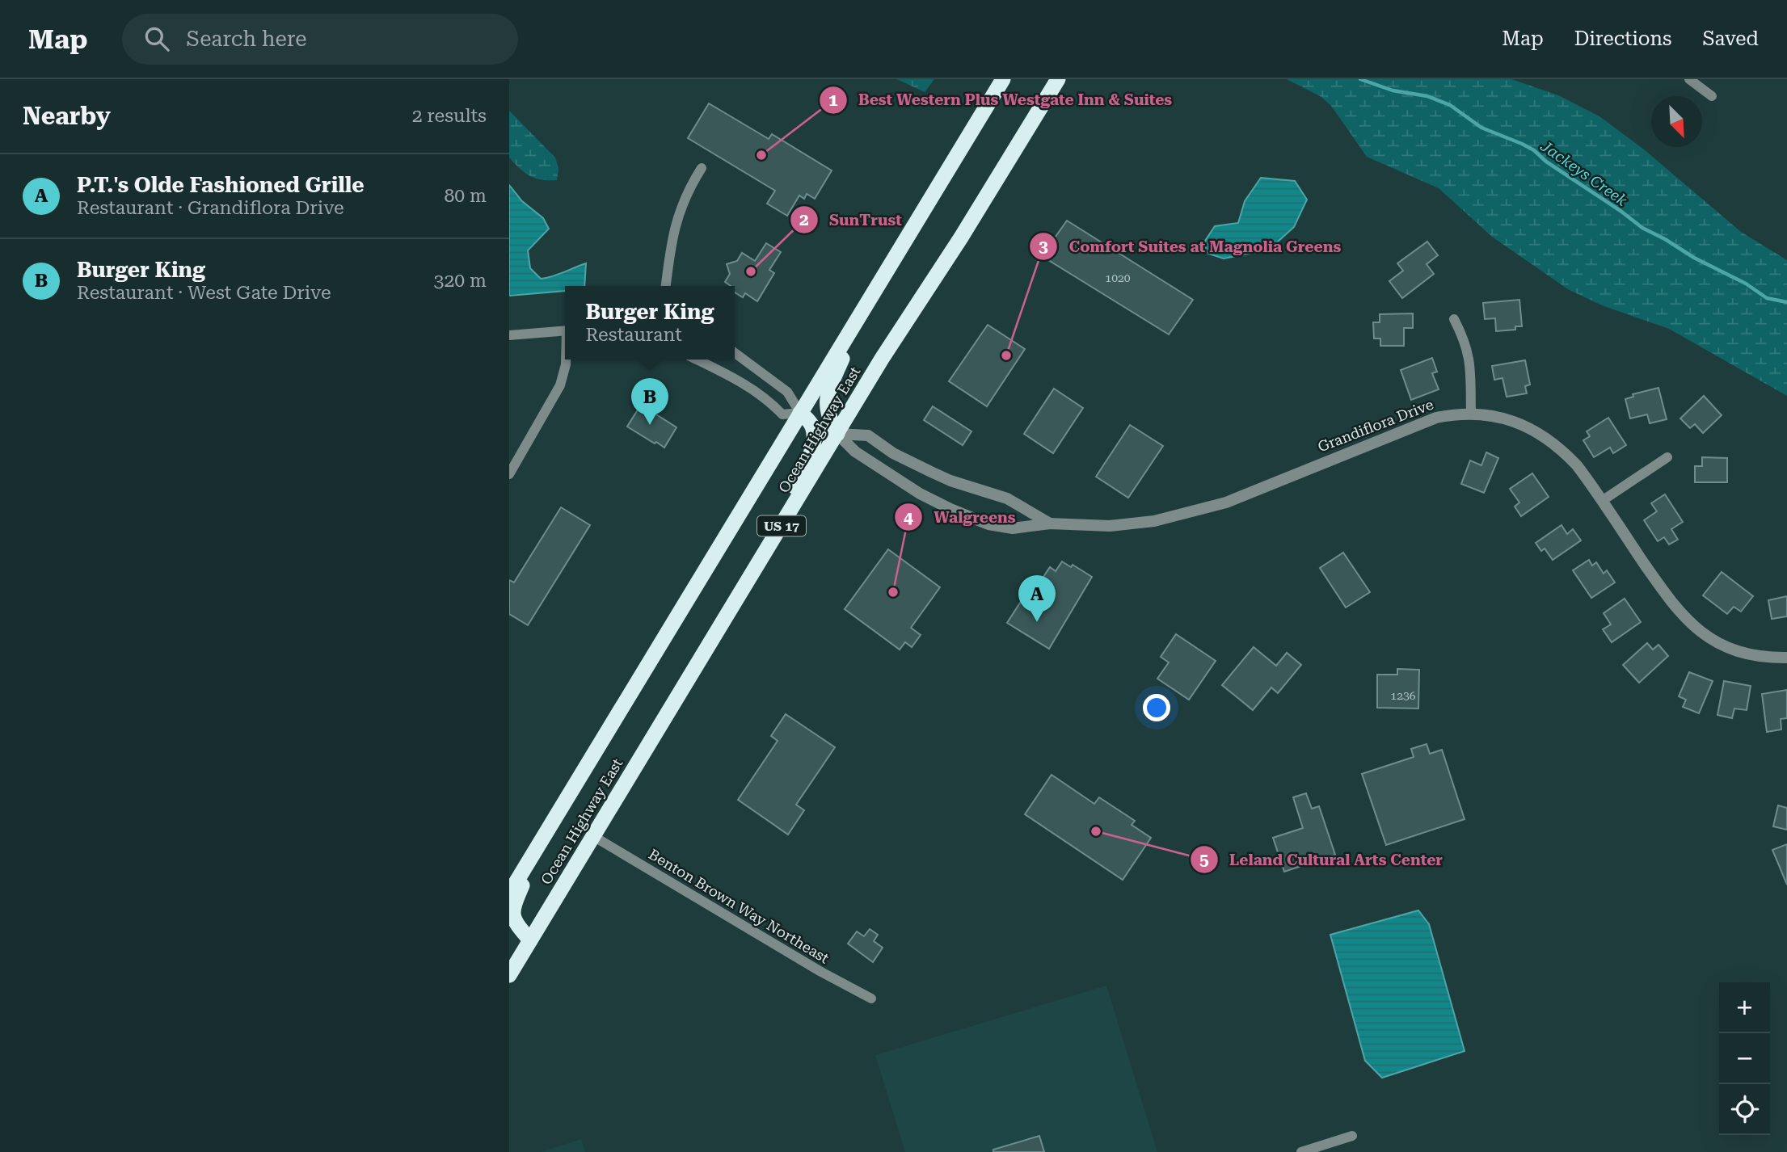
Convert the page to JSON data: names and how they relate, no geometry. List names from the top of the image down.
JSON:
{
  "streets": {
    "highway": ["Ocean Highway East", "US 17"],
    "street": ["Grandiflora Drive", "Benton Brown Way Northeast"]
  },
  "crossings": [
    ["Grandiflora Drive", "Ocean Highway East"],
    ["Ocean Highway East", "Benton Brown Way Northeast"]
  ],
  "water": ["Jackeys Creek"],
  "places": [
    "Best Western Plus Westgate Inn & Suites",
    "SunTrust",
    "Comfort Suites at Magnolia Greens",
    "Walgreens",
    "Leland Cultural Arts Center"
  ],
  "house_numbers": ["1020", "1236"],
  "north": "bottom right",
  "page": {
    "header": "Map",
    "search": "Search here",
    "nav": ["Map", "Directions", "Saved"],
    "heading": ["Nearby", "2 results"],
    "list": [
      {
        "mark": "A",
        "name": "P.T.'s Olde Fashioned Grille",
        "note": "Restaurant · Grandiflora Drive",
        "value": "80 m"
      },
      {
        "mark": "B",
        "name": "Burger King",
        "note": "Restaurant · West Gate Drive",
        "value": "320 m"
      }
    ],
    "popup": ["Burger King", "Restaurant"],
    "pins": ["B", "A"],
    "map_buttons": ["+", "−"]
  }
}
